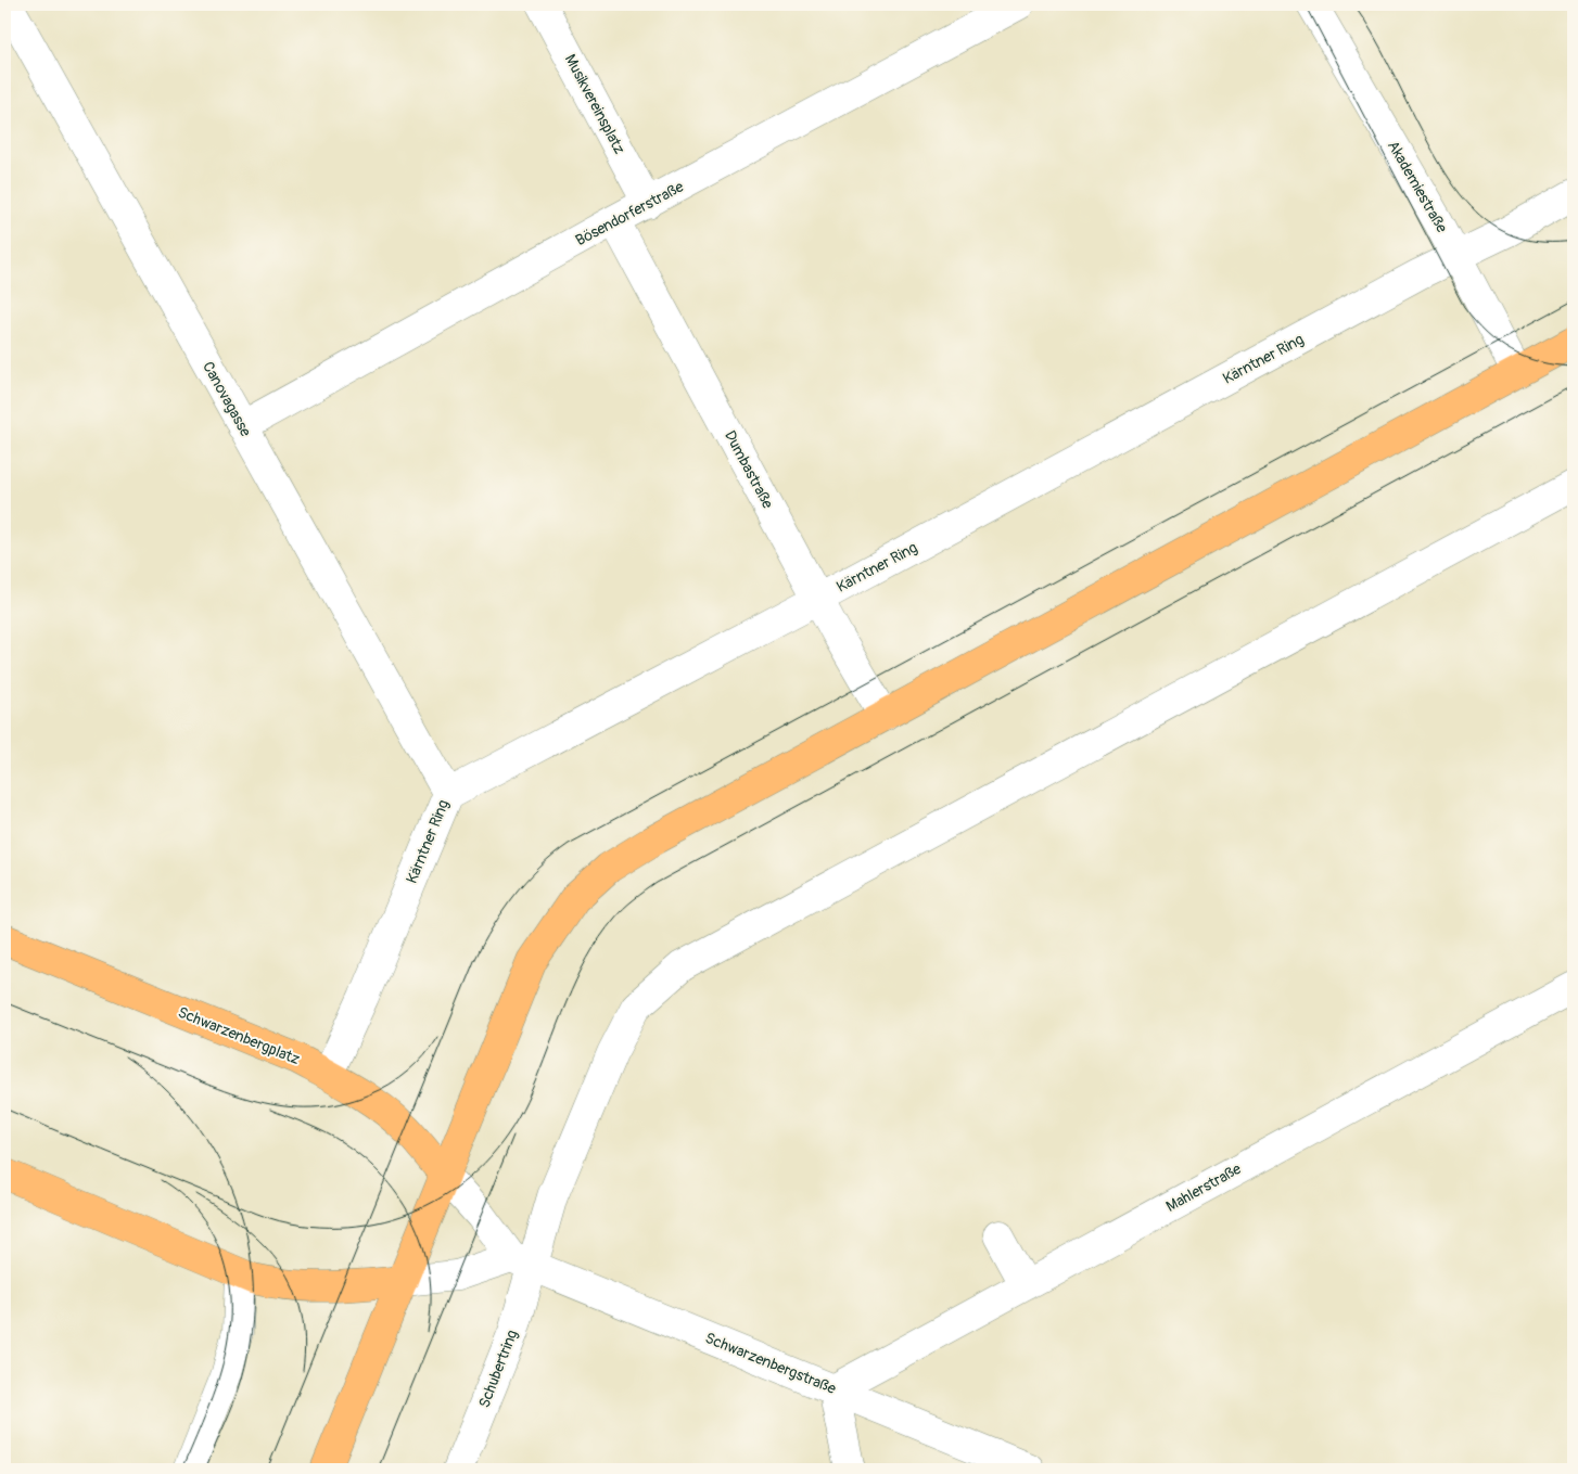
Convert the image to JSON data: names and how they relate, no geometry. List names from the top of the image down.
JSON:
{
  "streets": {
    "main road": ["Schwarzenbergplatz"],
    "street": [
      "Musikvereinsplatz",
      "Akademiestraße",
      "Bösendorferstraße",
      "Kärntner Ring",
      "Canovagasse",
      "Dumbastraße",
      "Mahlerstraße",
      "Schwarzenbergstraße",
      "Schubertring"
    ]
  },
  "crossings": [
    ["Musikvereinsplatz", "Bösendorferstraße"],
    ["Akademiestraße", "Kärntner Ring"],
    ["Bösendorferstraße", "Canovagasse"],
    ["Bösendorferstraße", "Dumbastraße"],
    ["Kärntner Ring", "Canovagasse"],
    ["Kärntner Ring", "Dumbastraße"],
    ["Kärntner Ring", "Schwarzenbergplatz"],
    ["Mahlerstraße", "Schwarzenbergstraße"],
    ["Schwarzenbergstraße", "Schubertring"]
  ]
}
